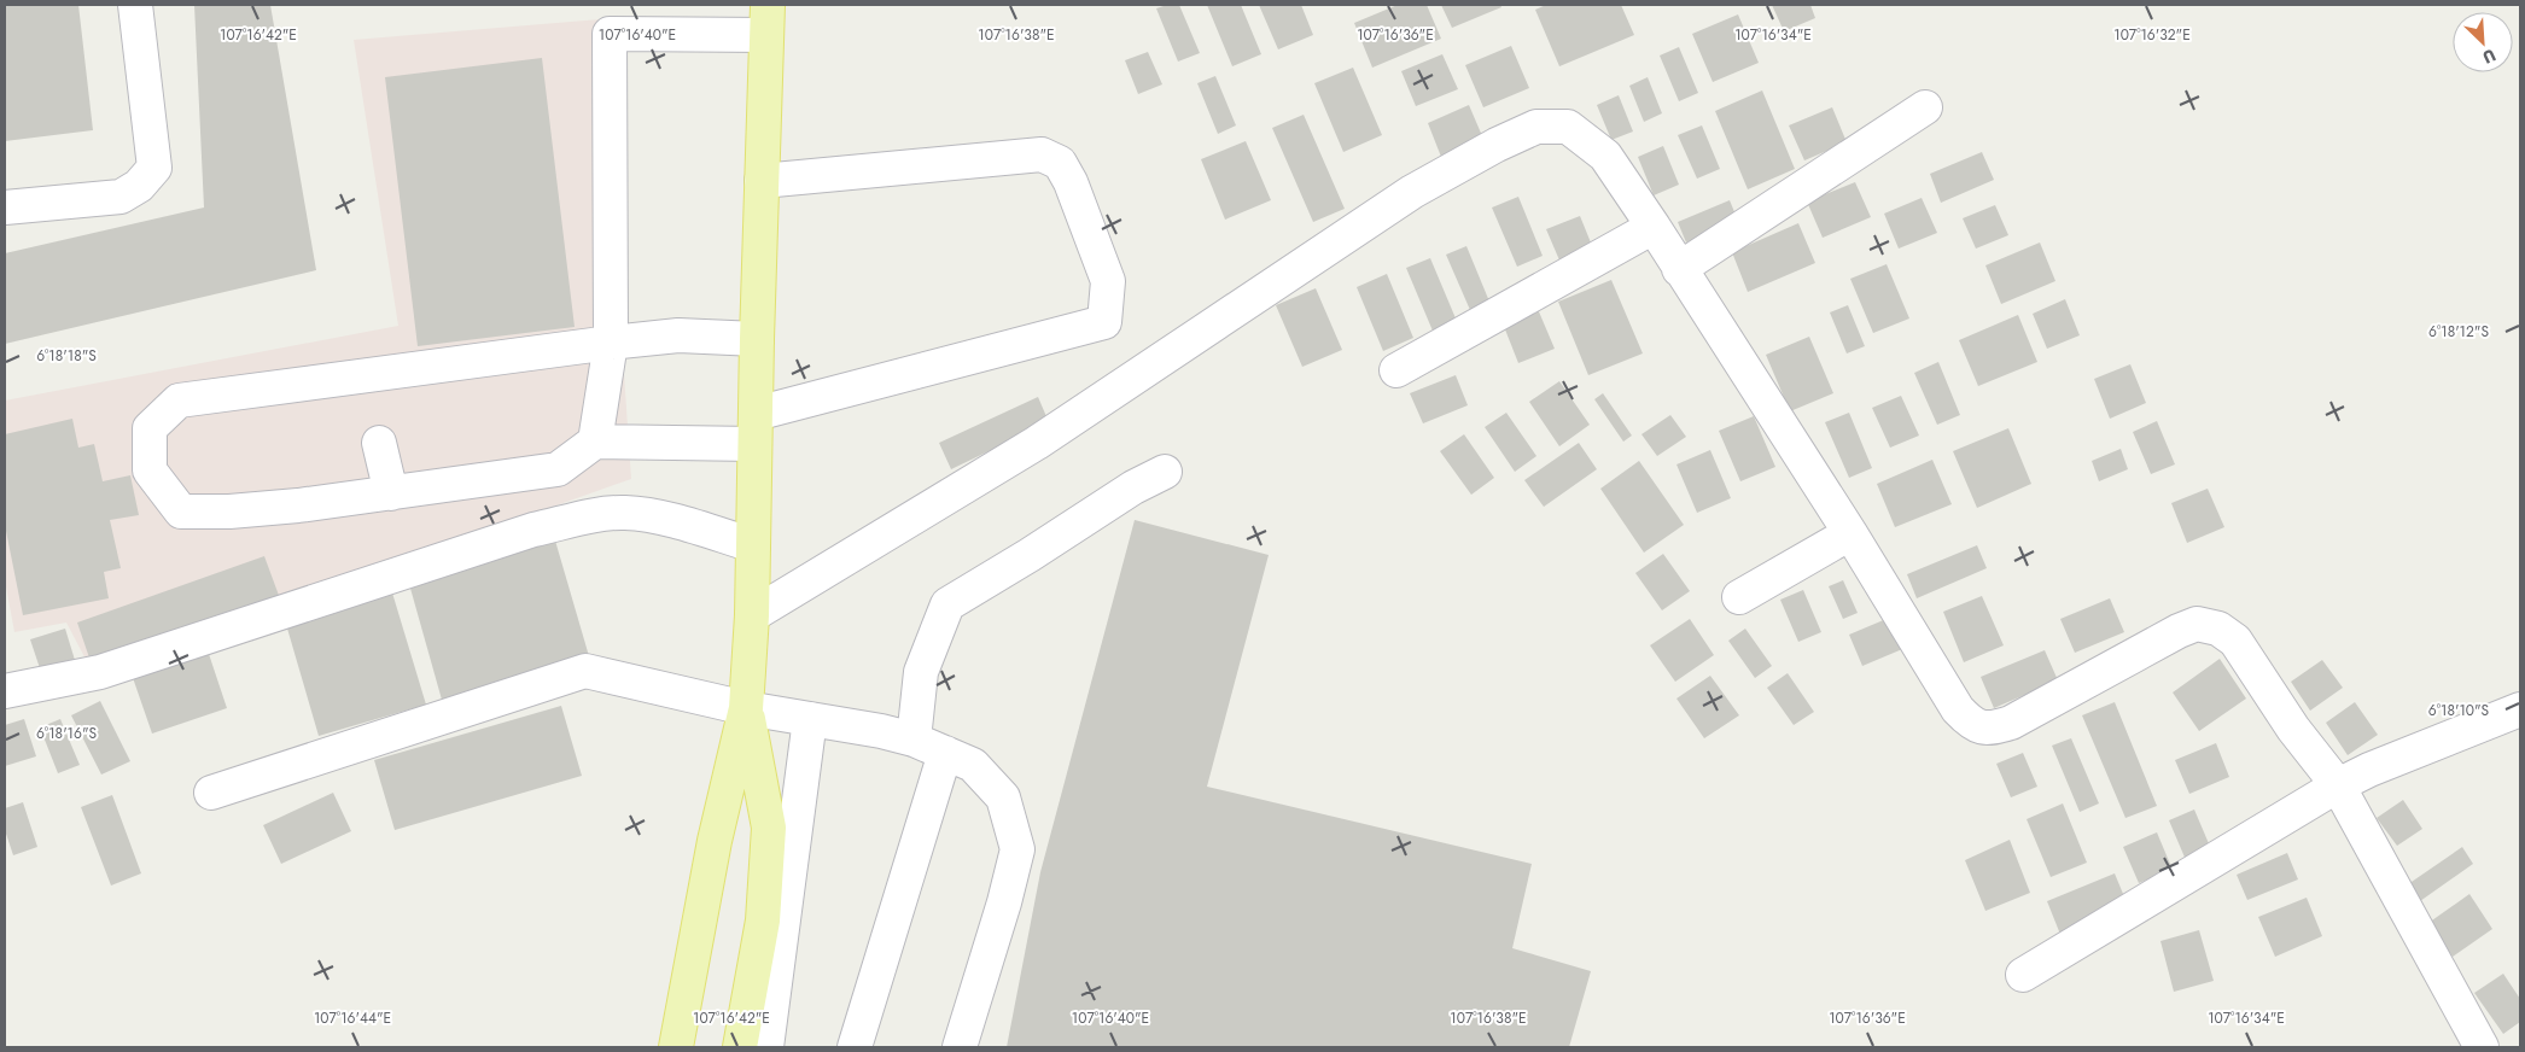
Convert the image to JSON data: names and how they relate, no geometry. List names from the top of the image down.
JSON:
{
  "north": "bottom right",
  "coordinates": [
    "107°16'42\"E",
    "107°16'40\"E",
    "107°16'38\"E",
    "107°16'36\"E",
    "107°16'34\"E",
    "107°16'32\"E",
    "6°18'12\"S",
    "6°18'18\"S",
    "6°18'10\"S",
    "6°18'16\"S",
    "107°16'44\"E"
  ]
}
